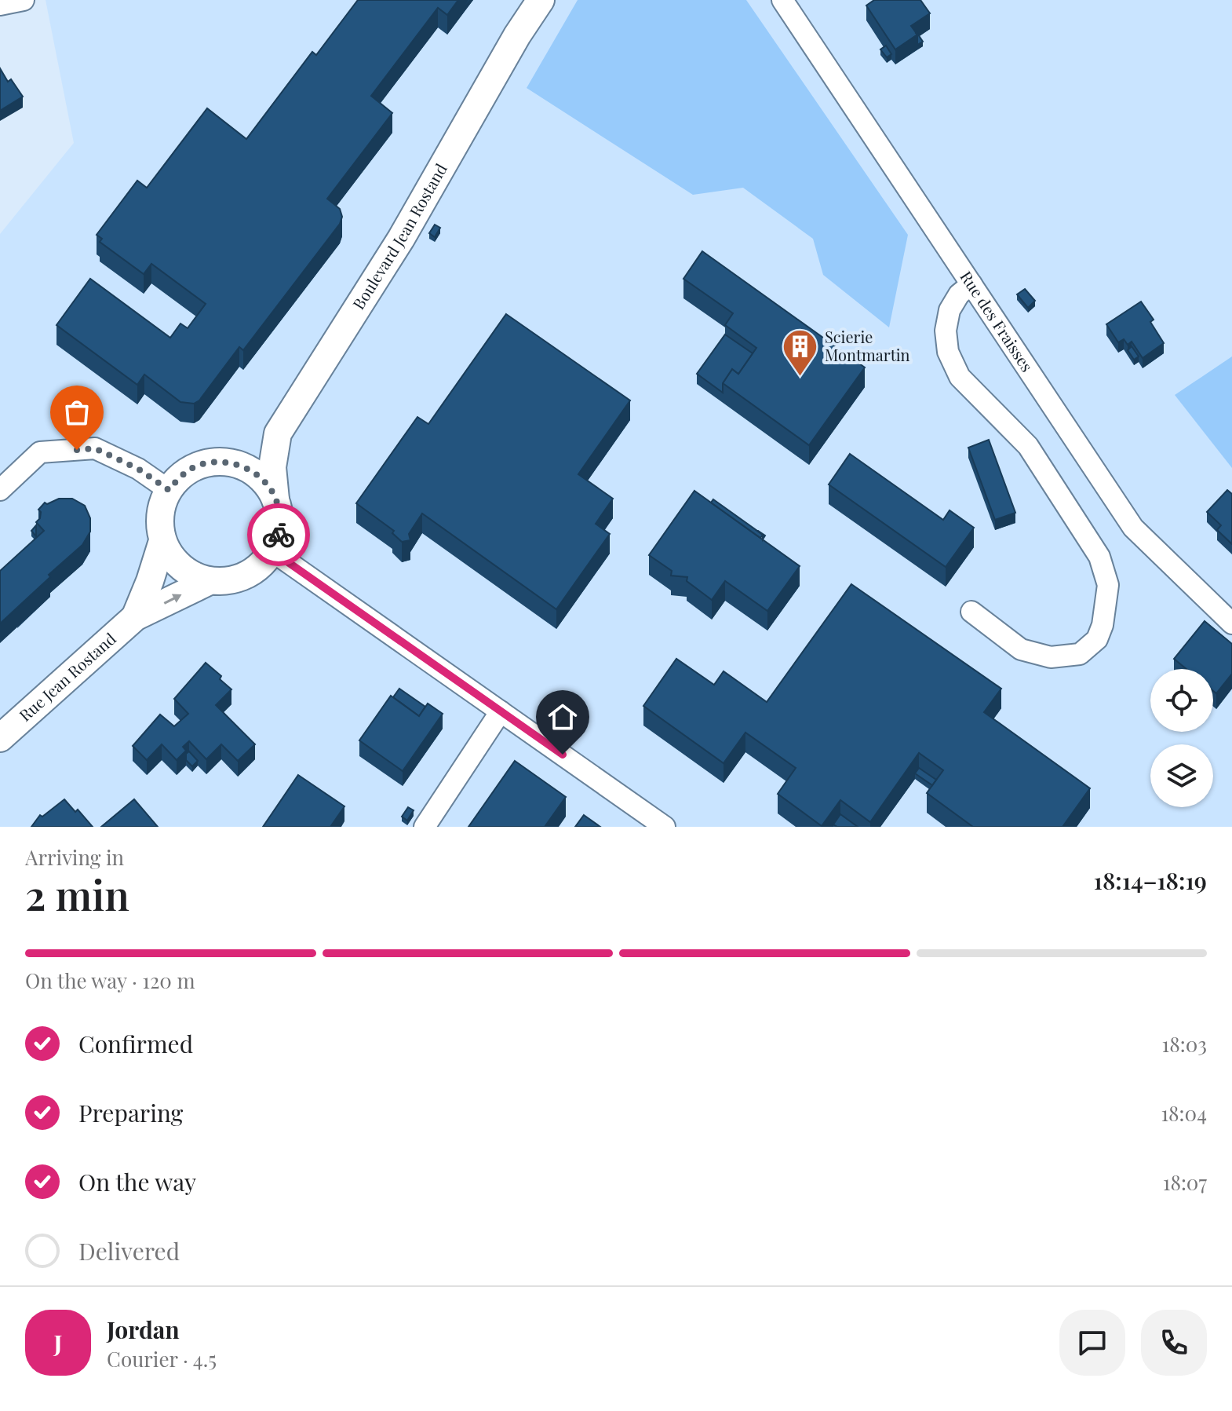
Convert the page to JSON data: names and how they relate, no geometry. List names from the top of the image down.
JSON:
{
  "streets": {
    "main road": ["Boulevard Jean Rostand", "Rue Jean Rostand"],
    "street": ["Rue des Fraisses"]
  },
  "places": {
    "building": ["Scierie Montmartin"]
  },
  "page": {
    "heading": ["2 min", "Arriving in", "18:14–18:19"],
    "panel": ["Jordan", "Courier · 4.5"],
    "bar": "On the way · 120 m",
    "list": [
      ["Confirmed", "18:03"],
      ["Preparing", "18:04"],
      ["On the way", "18:07"],
      "Delivered"
    ],
    "round": "J"
  }
}
